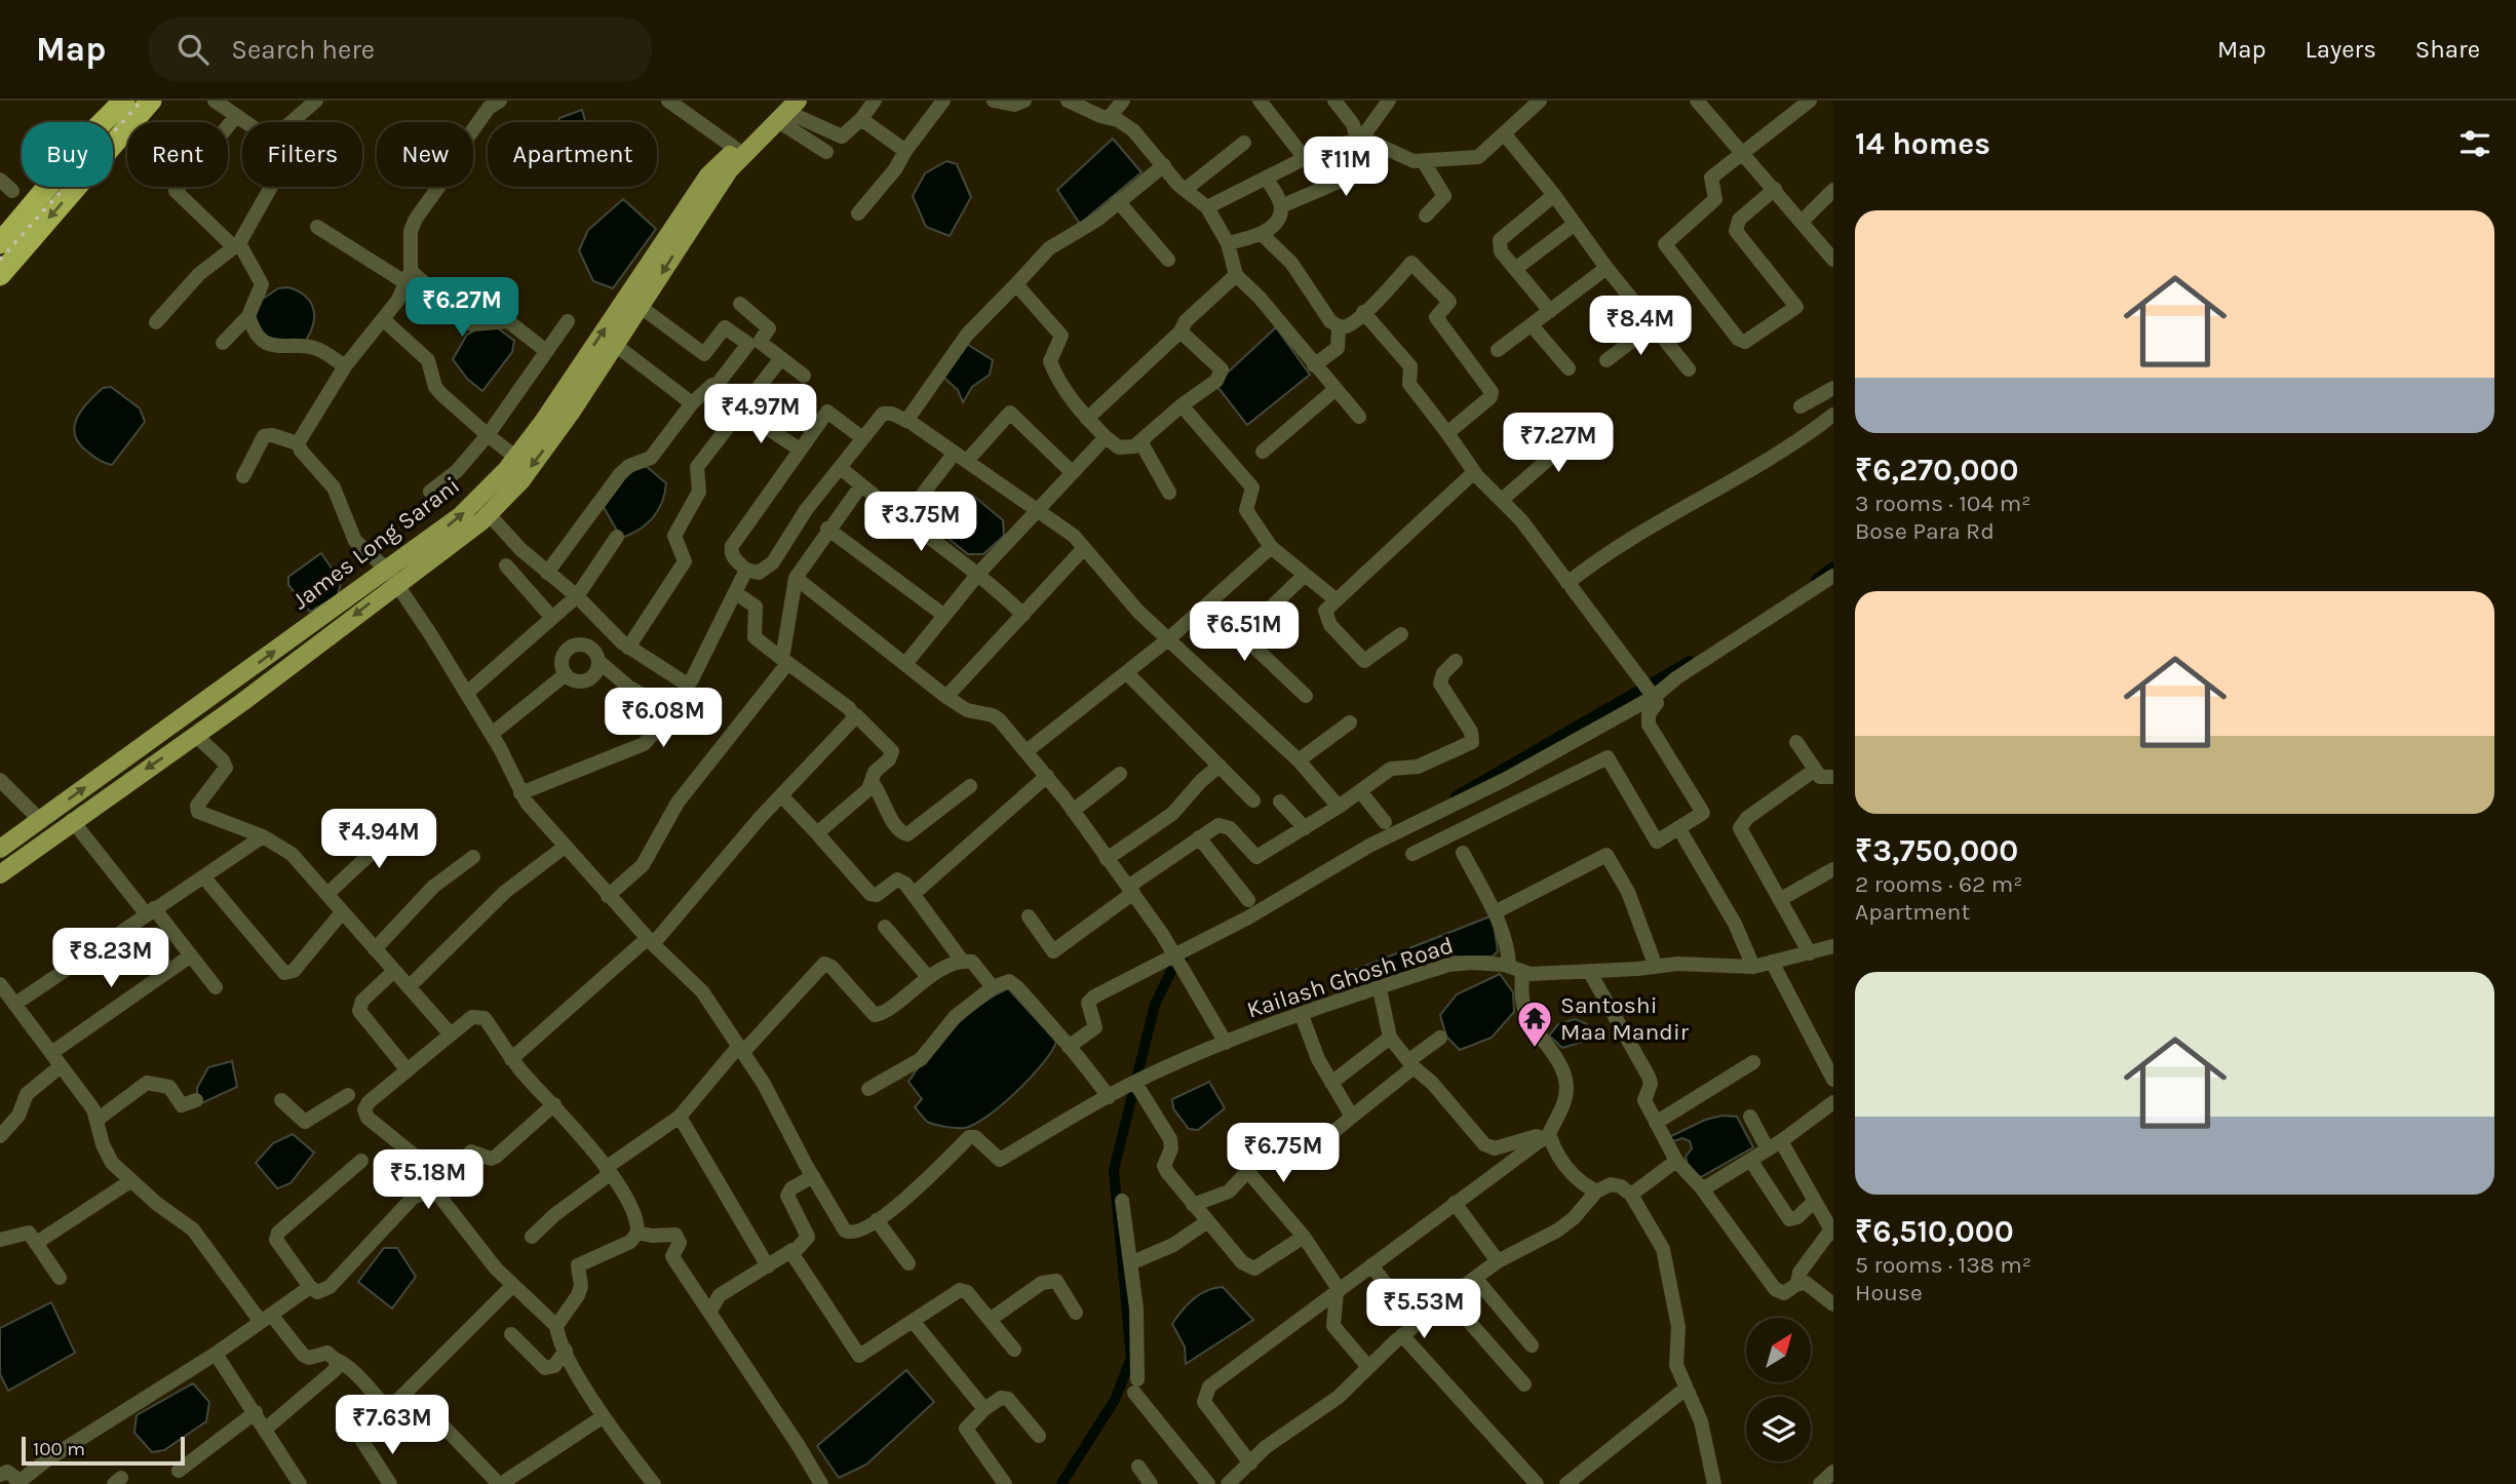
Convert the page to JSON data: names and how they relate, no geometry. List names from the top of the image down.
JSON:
{
  "streets": {
    "main road": ["James Long Sarani"],
    "street": ["Kailash Ghosh Road"]
  },
  "places": {
    "temple": ["Santoshi Maa Mandir"]
  },
  "scale_bar": "100 m",
  "north": "top right",
  "page": {
    "header": "Map",
    "search": "Search here",
    "nav": ["Map", "Layers", "Share"],
    "heading": "14 homes",
    "chip": [
      "Buy",
      "Rent",
      "Filters",
      "New",
      "Apartment"
    ],
    "price": [
      "₹11M",
      "₹6.27M",
      "₹8.4M",
      "₹4.97M",
      "₹7.27M",
      "₹3.75M",
      "₹6.51M",
      "₹6.08M",
      "₹4.94M",
      "₹8.23M",
      "₹6.75M",
      "₹5.18M",
      "₹5.53M",
      "₹7.63M"
    ],
    "list": [
      {
        "name": "₹6,270,000",
        "note": "3 rooms · 104 m² · Bose Para Rd"
      },
      {
        "name": "₹3,750,000",
        "note": "2 rooms · 62 m² · Apartment"
      },
      {
        "name": "₹6,510,000",
        "note": "5 rooms · 138 m² · House"
      }
    ],
    "scale": "100 m"
  }
}
